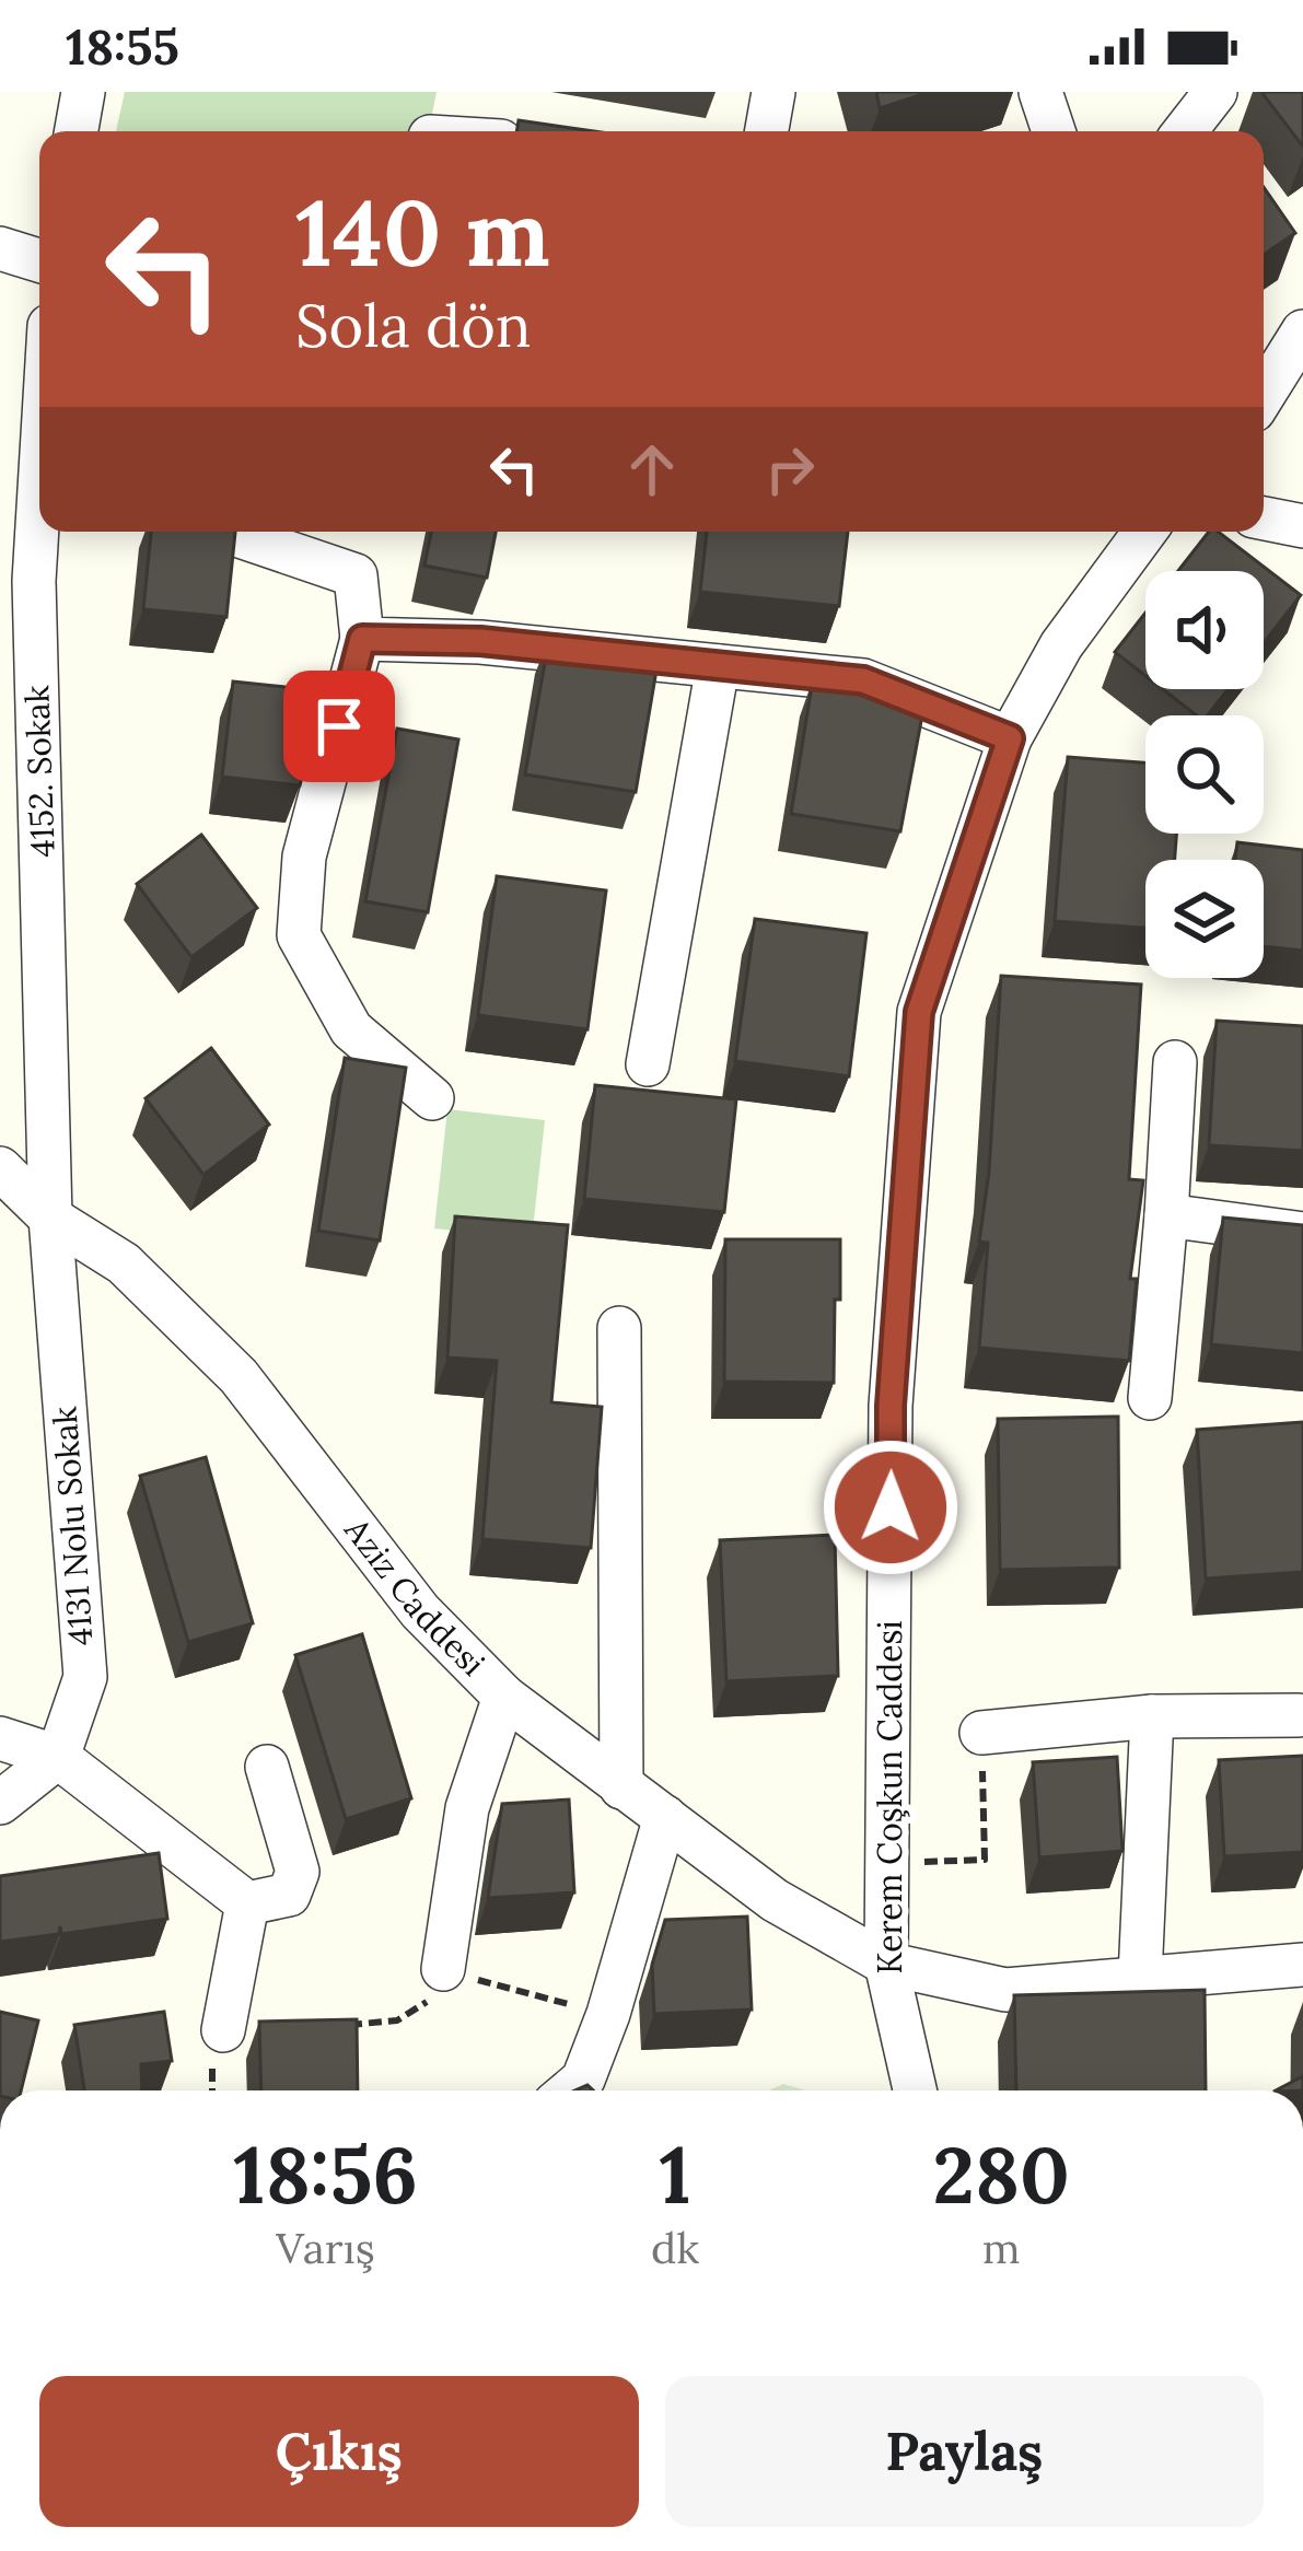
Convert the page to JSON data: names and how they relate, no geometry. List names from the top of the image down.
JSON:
{
  "streets": {
    "street": [
      "4152. Sokak",
      "4131 Nolu Sokak",
      "Aziz Caddesi",
      "Kerem Coşkun Caddesi"
    ]
  },
  "crossings": [
    ["4152. Sokak", "4131 Nolu Sokak"],
    ["4152. Sokak", "Aziz Caddesi"],
    ["4131 Nolu Sokak", "Aziz Caddesi"],
    ["Aziz Caddesi", "Kerem Coşkun Caddesi"]
  ],
  "page": {
    "status": "18:55",
    "turn": ["140 m", "Sola dön"],
    "eta": [
      "18:56",
      "Varış",
      "1",
      "dk",
      "280",
      "m"
    ],
    "buttons": ["Çıkış", "Paylaş"]
  }
}
